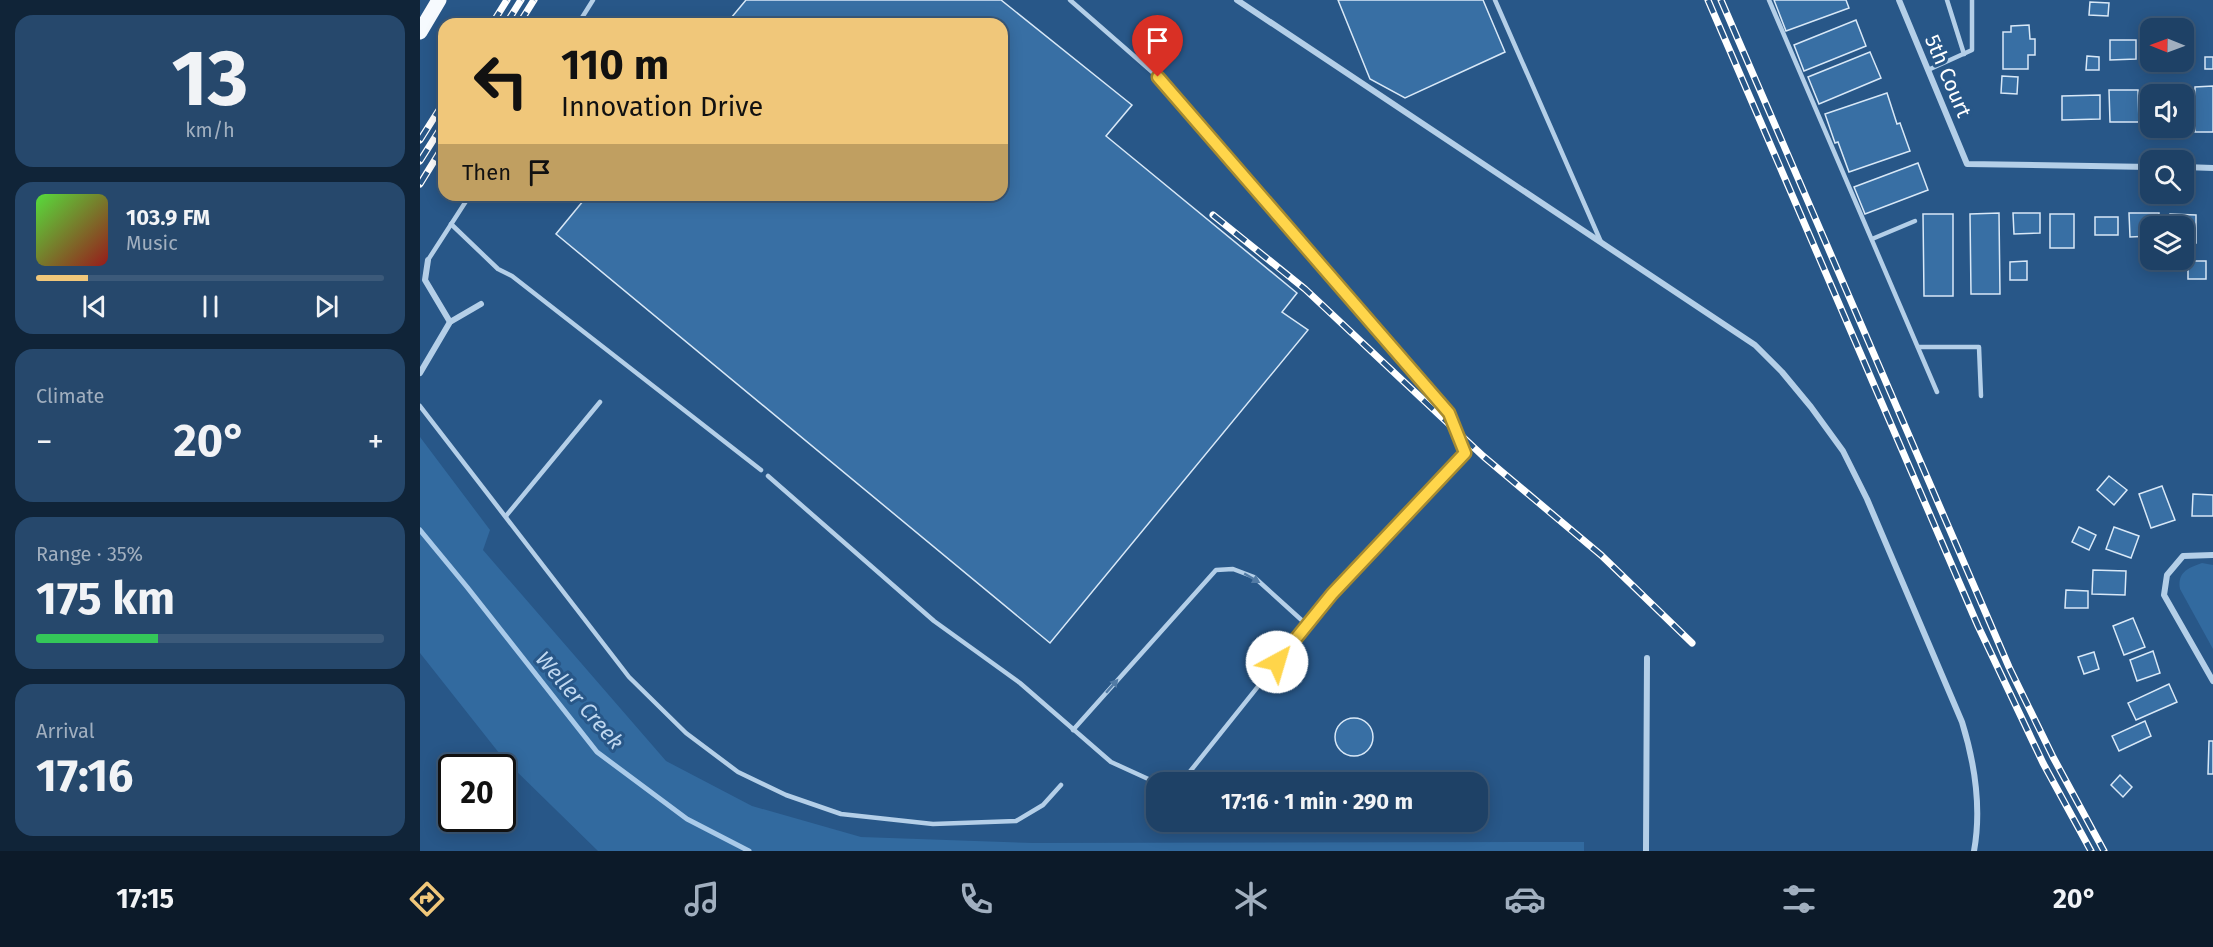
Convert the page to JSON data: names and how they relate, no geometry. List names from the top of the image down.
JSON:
{
  "streets": {
    "street": ["5th Court"]
  },
  "water": ["Weller Creek"],
  "north": "left",
  "page": {
    "tile": [
      ["13", "km/h"],
      "Climate",
      ["Range · 35%", "175 km"],
      ["Arrival", "17:16"]
    ],
    "turn": ["110 m", "Innovation Drive"],
    "then": "Then",
    "song": ["103.9 FM", "Music"],
    "heat": ["−", "20°", "+"],
    "limit": "20",
    "trip": "17:16 · 1 min · 290 m",
    "tabs": ["17:15", "20°"]
  }
}
